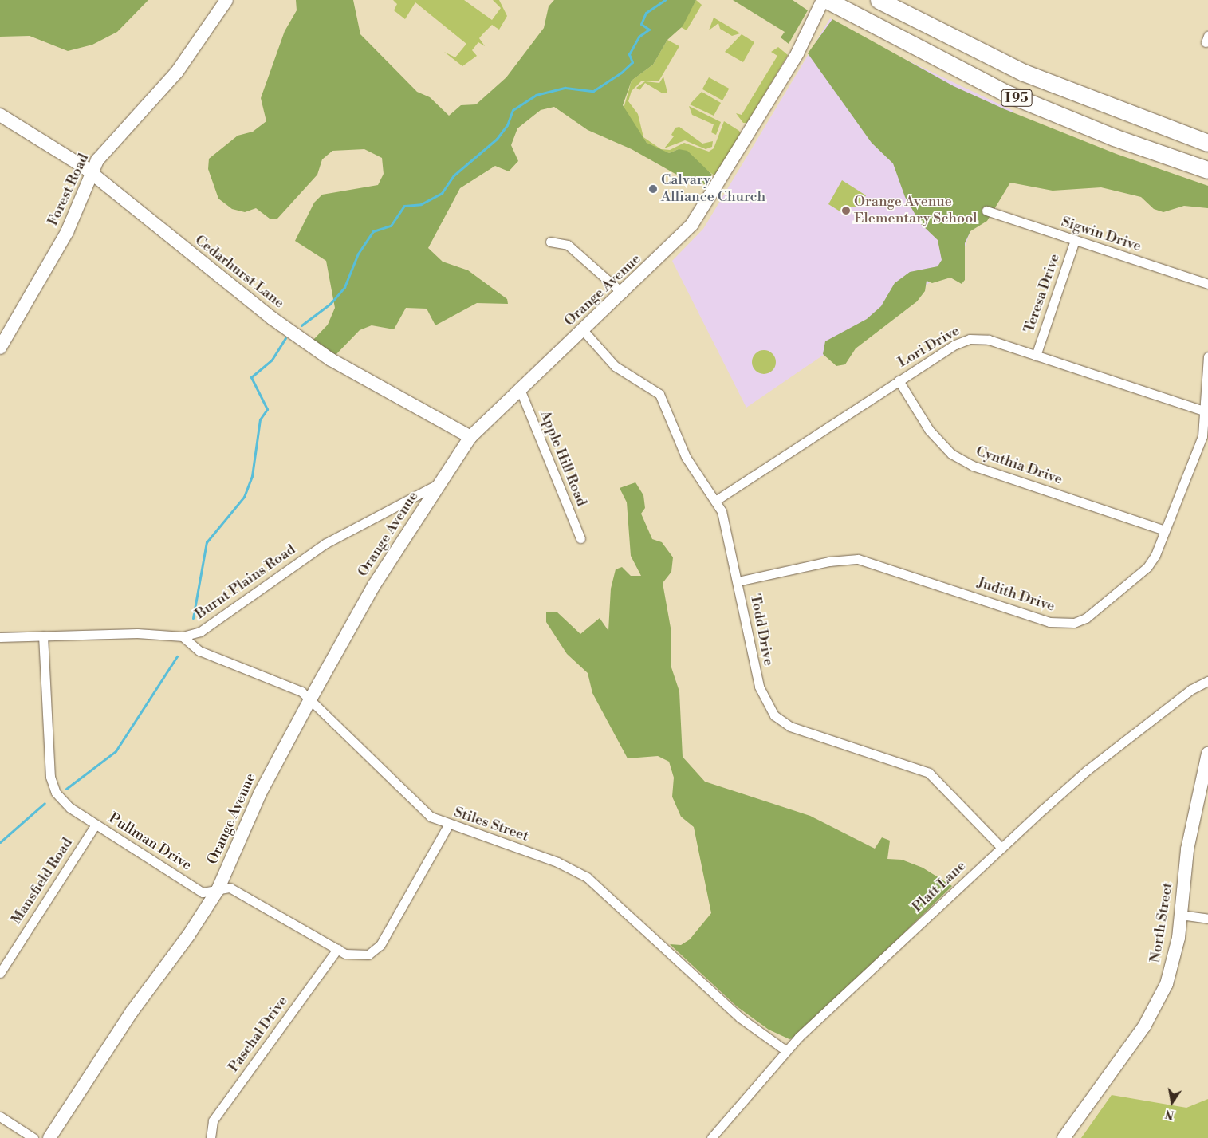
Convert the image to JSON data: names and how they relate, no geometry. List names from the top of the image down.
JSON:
{
  "streets": {
    "highway": ["I 95"],
    "main road": [
      "Forest Road",
      "Cedarhurst Lane",
      "Orange Avenue",
      "North Street"
    ],
    "street": [
      "Sigwin Drive",
      "Teresa Drive",
      "Lori Drive",
      "Apple Hill Road",
      "Cynthia Drive",
      "Burnt Plains Road",
      "Judith Drive",
      "Todd Drive",
      "Stiles Street",
      "Pullman Drive",
      "Mansfield Road",
      "Platt Lane",
      "Paschal Drive"
    ]
  },
  "crossings": [
    ["I 95", "Orange Avenue"],
    ["Forest Road", "Cedarhurst Lane"],
    ["Sigwin Drive", "Teresa Drive"],
    ["Cedarhurst Lane", "Orange Avenue"],
    ["Orange Avenue", "Apple Hill Road"],
    ["Orange Avenue", "Burnt Plains Road"],
    ["Orange Avenue", "Todd Drive"],
    ["Orange Avenue", "Stiles Street"],
    ["Orange Avenue", "Pullman Drive"],
    ["Teresa Drive", "Lori Drive"],
    ["Lori Drive", "Cynthia Drive"],
    ["Lori Drive", "Judith Drive"],
    ["Lori Drive", "Todd Drive"],
    ["Cynthia Drive", "Judith Drive"],
    ["Burnt Plains Road", "Stiles Street"],
    ["Burnt Plains Road", "Pullman Drive"],
    ["Judith Drive", "Todd Drive"],
    ["Todd Drive", "Platt Lane"],
    ["Stiles Street", "Pullman Drive"],
    ["Stiles Street", "Platt Lane"],
    ["Pullman Drive", "Mansfield Road"],
    ["Pullman Drive", "Paschal Drive"]
  ],
  "places": ["Calvary Alliance Church", "Orange Avenue Elementary School"],
  "north": "bottom"
}
